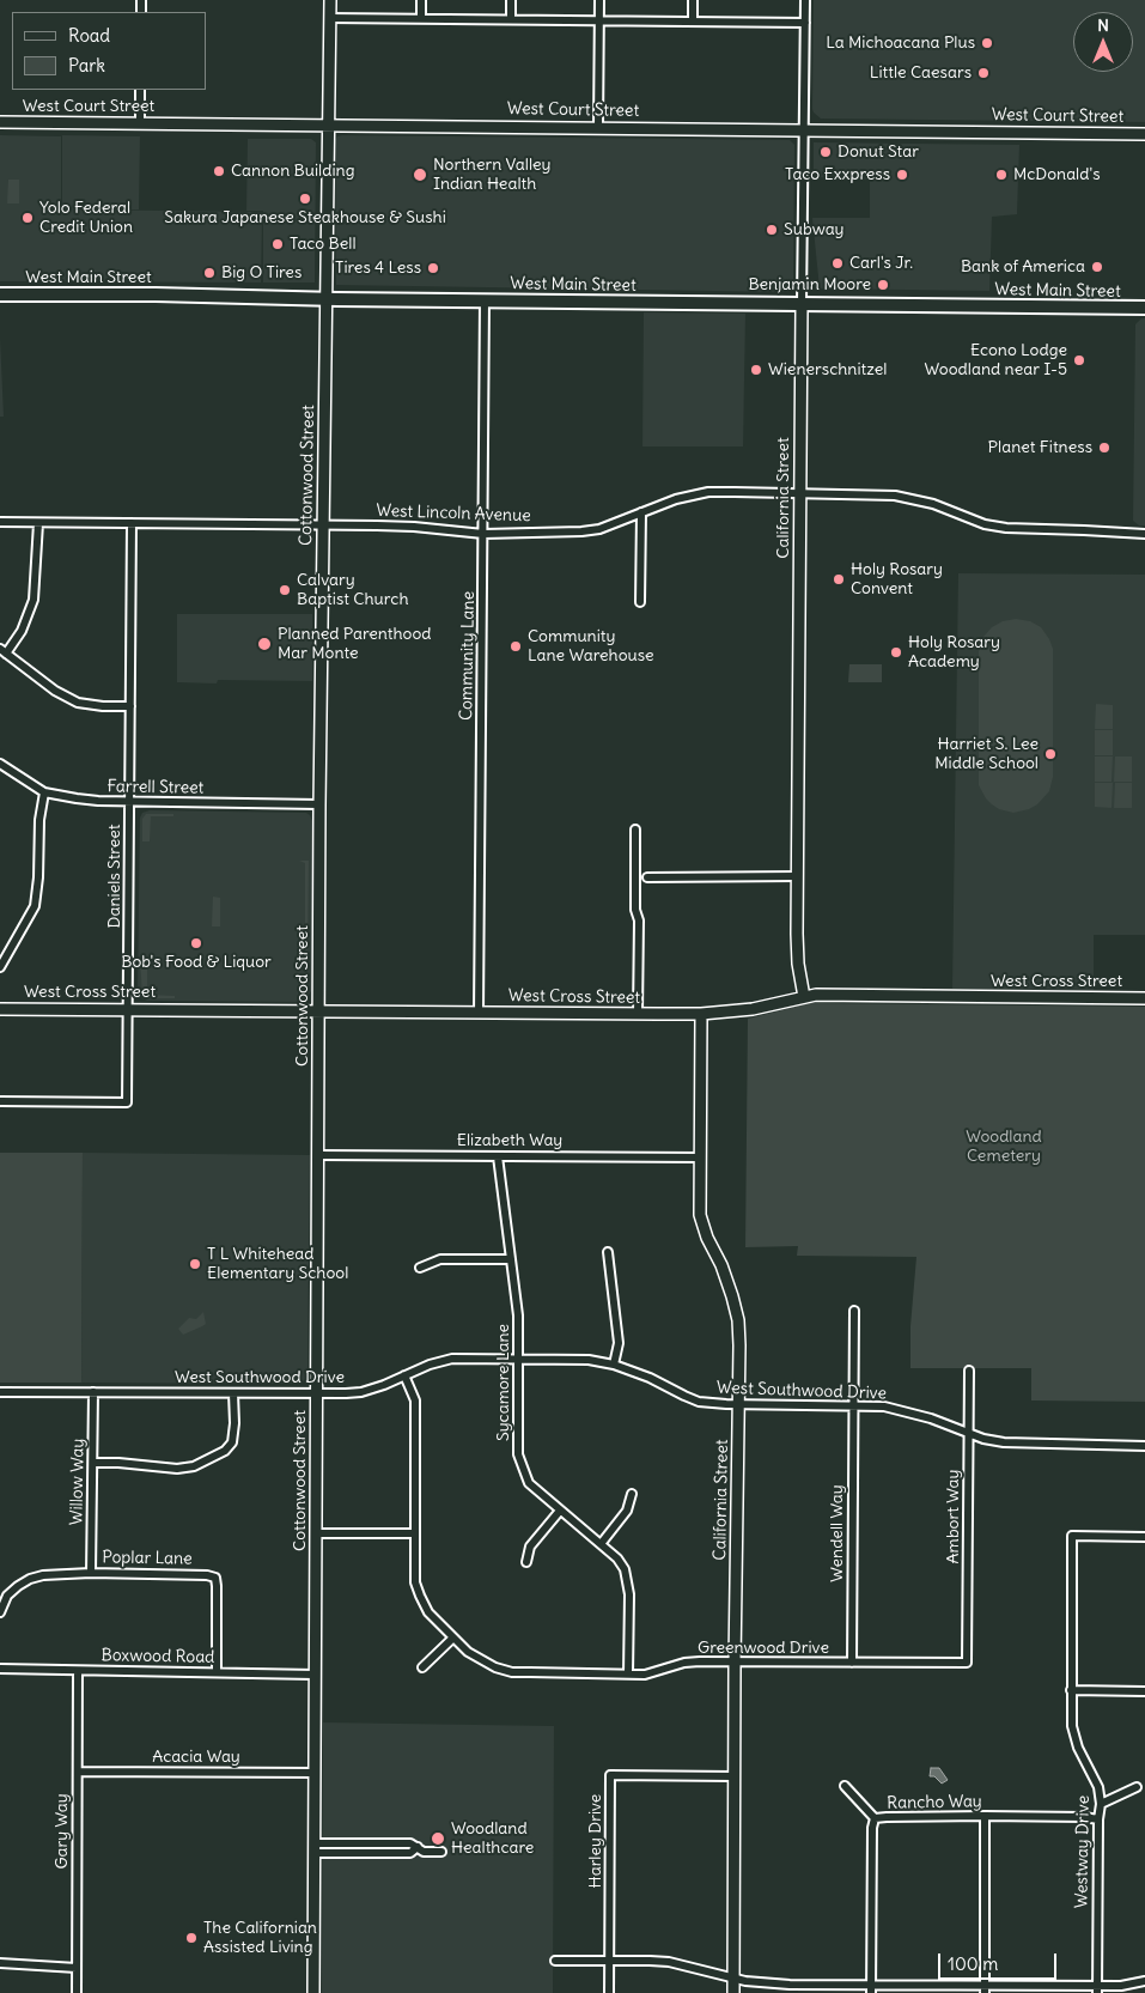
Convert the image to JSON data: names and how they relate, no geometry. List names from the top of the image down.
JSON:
{
  "streets": {
    "main road": ["West Main Street"],
    "street": [
      "West Court Street",
      "Cottonwood Street",
      "California Street",
      "West Lincoln Avenue",
      "Community Lane",
      "Farrell Street",
      "Daniels Street",
      "West Cross Street",
      "Elizabeth Way",
      "West Southwood Drive",
      "Sycamore Lane",
      "Willow Way",
      "Ambort Way",
      "Wendell Way",
      "Poplar Lane",
      "Greenwood Drive",
      "Boxwood Road",
      "Acacia Way",
      "Rancho Way",
      "Gary Way",
      "Harley Drive",
      "Westway Drive"
    ]
  },
  "crossings": [
    ["West Court Street", "Cottonwood Street"],
    ["West Court Street", "California Street"],
    ["West Main Street", "Cottonwood Street"],
    ["West Main Street", "California Street"],
    ["West Main Street", "Community Lane"],
    ["Cottonwood Street", "West Lincoln Avenue"],
    ["Cottonwood Street", "Farrell Street"],
    ["Cottonwood Street", "West Cross Street"],
    ["Cottonwood Street", "Elizabeth Way"],
    ["Cottonwood Street", "West Southwood Drive"],
    ["Cottonwood Street", "Boxwood Road"],
    ["Cottonwood Street", "Acacia Way"],
    ["California Street", "West Lincoln Avenue"],
    ["California Street", "West Cross Street"],
    ["California Street", "Elizabeth Way"],
    ["California Street", "West Southwood Drive"],
    ["California Street", "Greenwood Drive"],
    ["California Street", "Harley Drive"],
    ["West Lincoln Avenue", "Community Lane"],
    ["West Lincoln Avenue", "Daniels Street"],
    ["Community Lane", "West Cross Street"],
    ["Farrell Street", "Daniels Street"],
    ["Daniels Street", "West Cross Street"],
    ["Elizabeth Way", "Sycamore Lane"],
    ["West Southwood Drive", "Sycamore Lane"],
    ["West Southwood Drive", "Willow Way"],
    ["West Southwood Drive", "Ambort Way"],
    ["West Southwood Drive", "Wendell Way"],
    ["West Southwood Drive", "Greenwood Drive"],
    ["Sycamore Lane", "Greenwood Drive"],
    ["Willow Way", "Poplar Lane"],
    ["Ambort Way", "Greenwood Drive"],
    ["Wendell Way", "Greenwood Drive"],
    ["Poplar Lane", "Boxwood Road"],
    ["Boxwood Road", "Gary Way"],
    ["Acacia Way", "Gary Way"],
    ["Rancho Way", "Westway Drive"]
  ],
  "parks": ["Woodland Cemetery"],
  "places": [
    "La Michoacana Plus",
    "Little Caesars",
    "Donut Star",
    "Cannon Building",
    "Northern Valley Indian Health",
    "Taco Exxpress",
    "McDonald's",
    "Sakura Japanese Steakhouse & Sushi",
    "Yolo Federal Credit Union",
    "Subway",
    "Taco Bell",
    "Carl's Jr.",
    "Bank of America",
    "Tires 4 Less",
    "Big O Tires",
    "Benjamin Moore",
    "Econo Lodge Woodland near I-5",
    "Wienerschnitzel",
    "Planet Fitness",
    "Holy Rosary Convent",
    "Calvary Baptist Church",
    "Planned Parenthood Mar Monte",
    "Community Lane Warehouse",
    "Holy Rosary Academy",
    "Harriet S. Lee Middle School",
    "Bob's Food & Liquor",
    "T L Whitehead Elementary School",
    "Woodland Healthcare",
    "The Californian Assisted Living"
  ],
  "legend": ["Road", "Park"],
  "scale_bar": "100 m",
  "north": "top"
}
